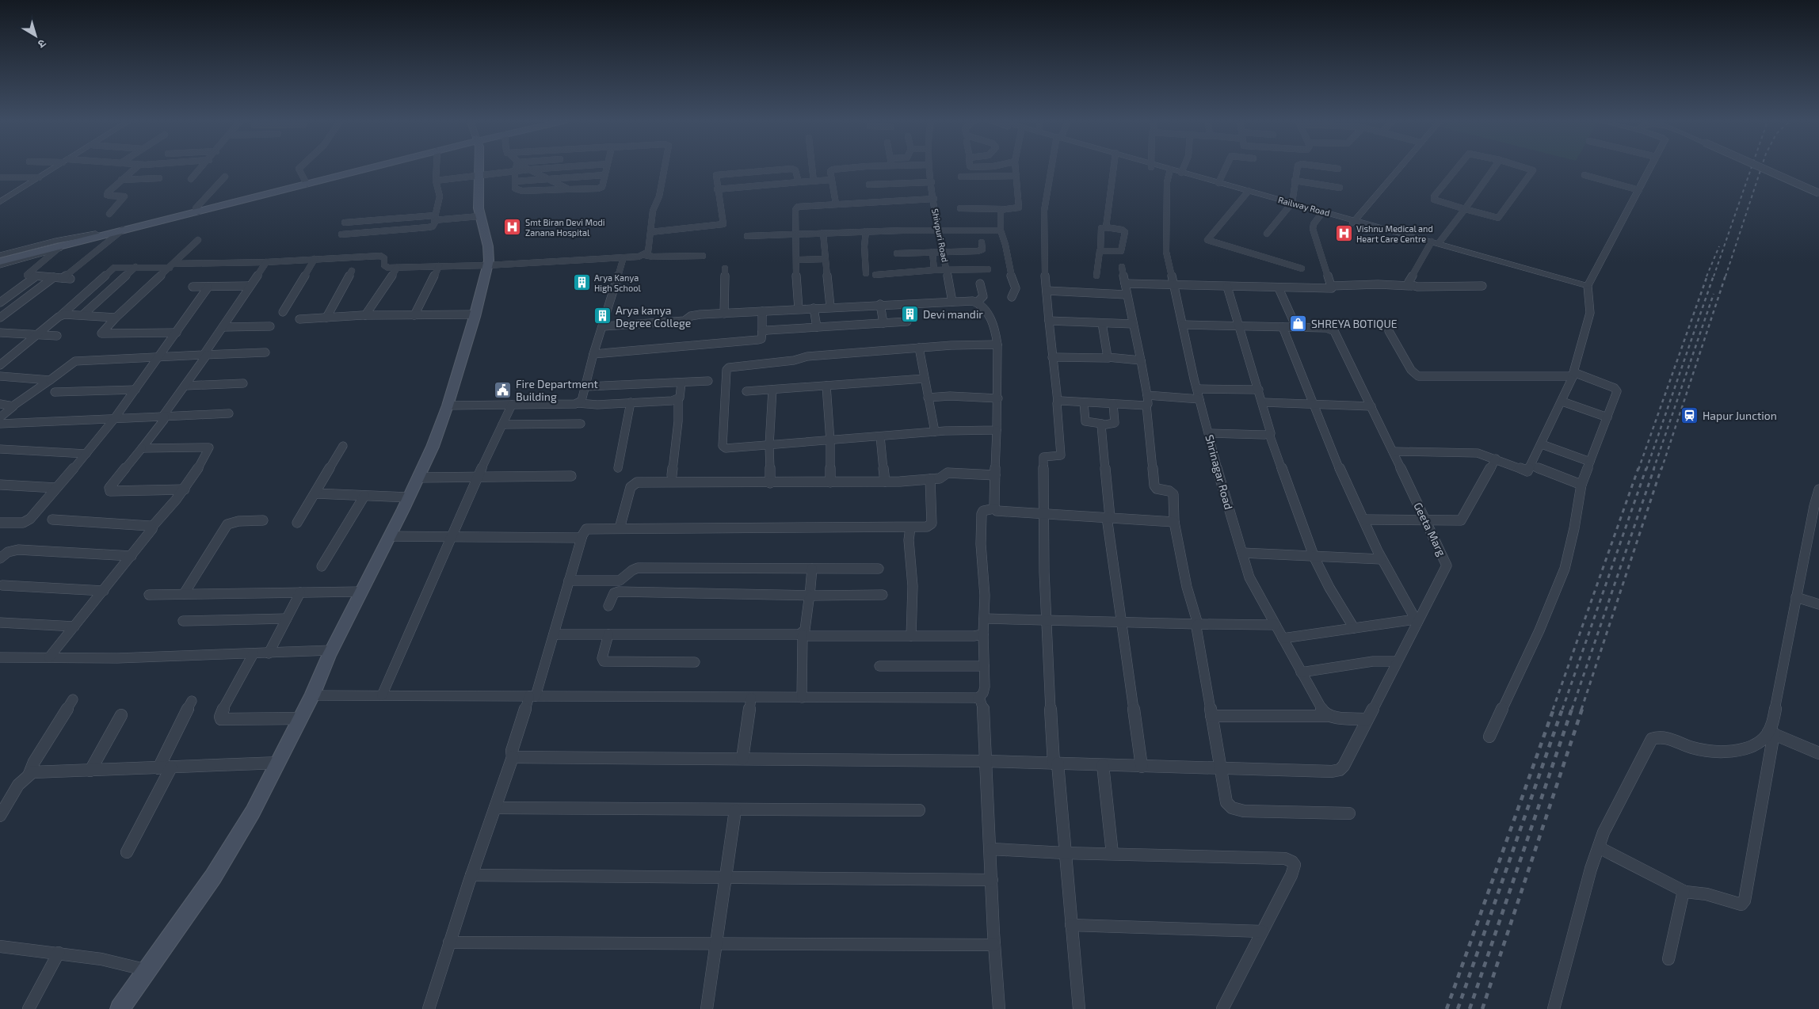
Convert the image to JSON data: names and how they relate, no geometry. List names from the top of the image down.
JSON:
{
  "streets": {
    "street": [
      "Railway Road",
      "Shivpuri Road",
      "Shrinagar Road",
      "Geeta Marg"
    ]
  },
  "places": {
    "hospital": ["Smt Biran Devi Modi Zanana Hospital", "Vishnu Medical and Heart Care Centre"],
    "building": ["Arya Kanya High School", "Devi mandir", "Arya kanya Degree College"],
    "shop": ["SHREYA BOTIQUE"],
    "public building": ["Fire Department Building"],
    "station": ["Hapur Junction"]
  },
  "north": "bottom right"
}
